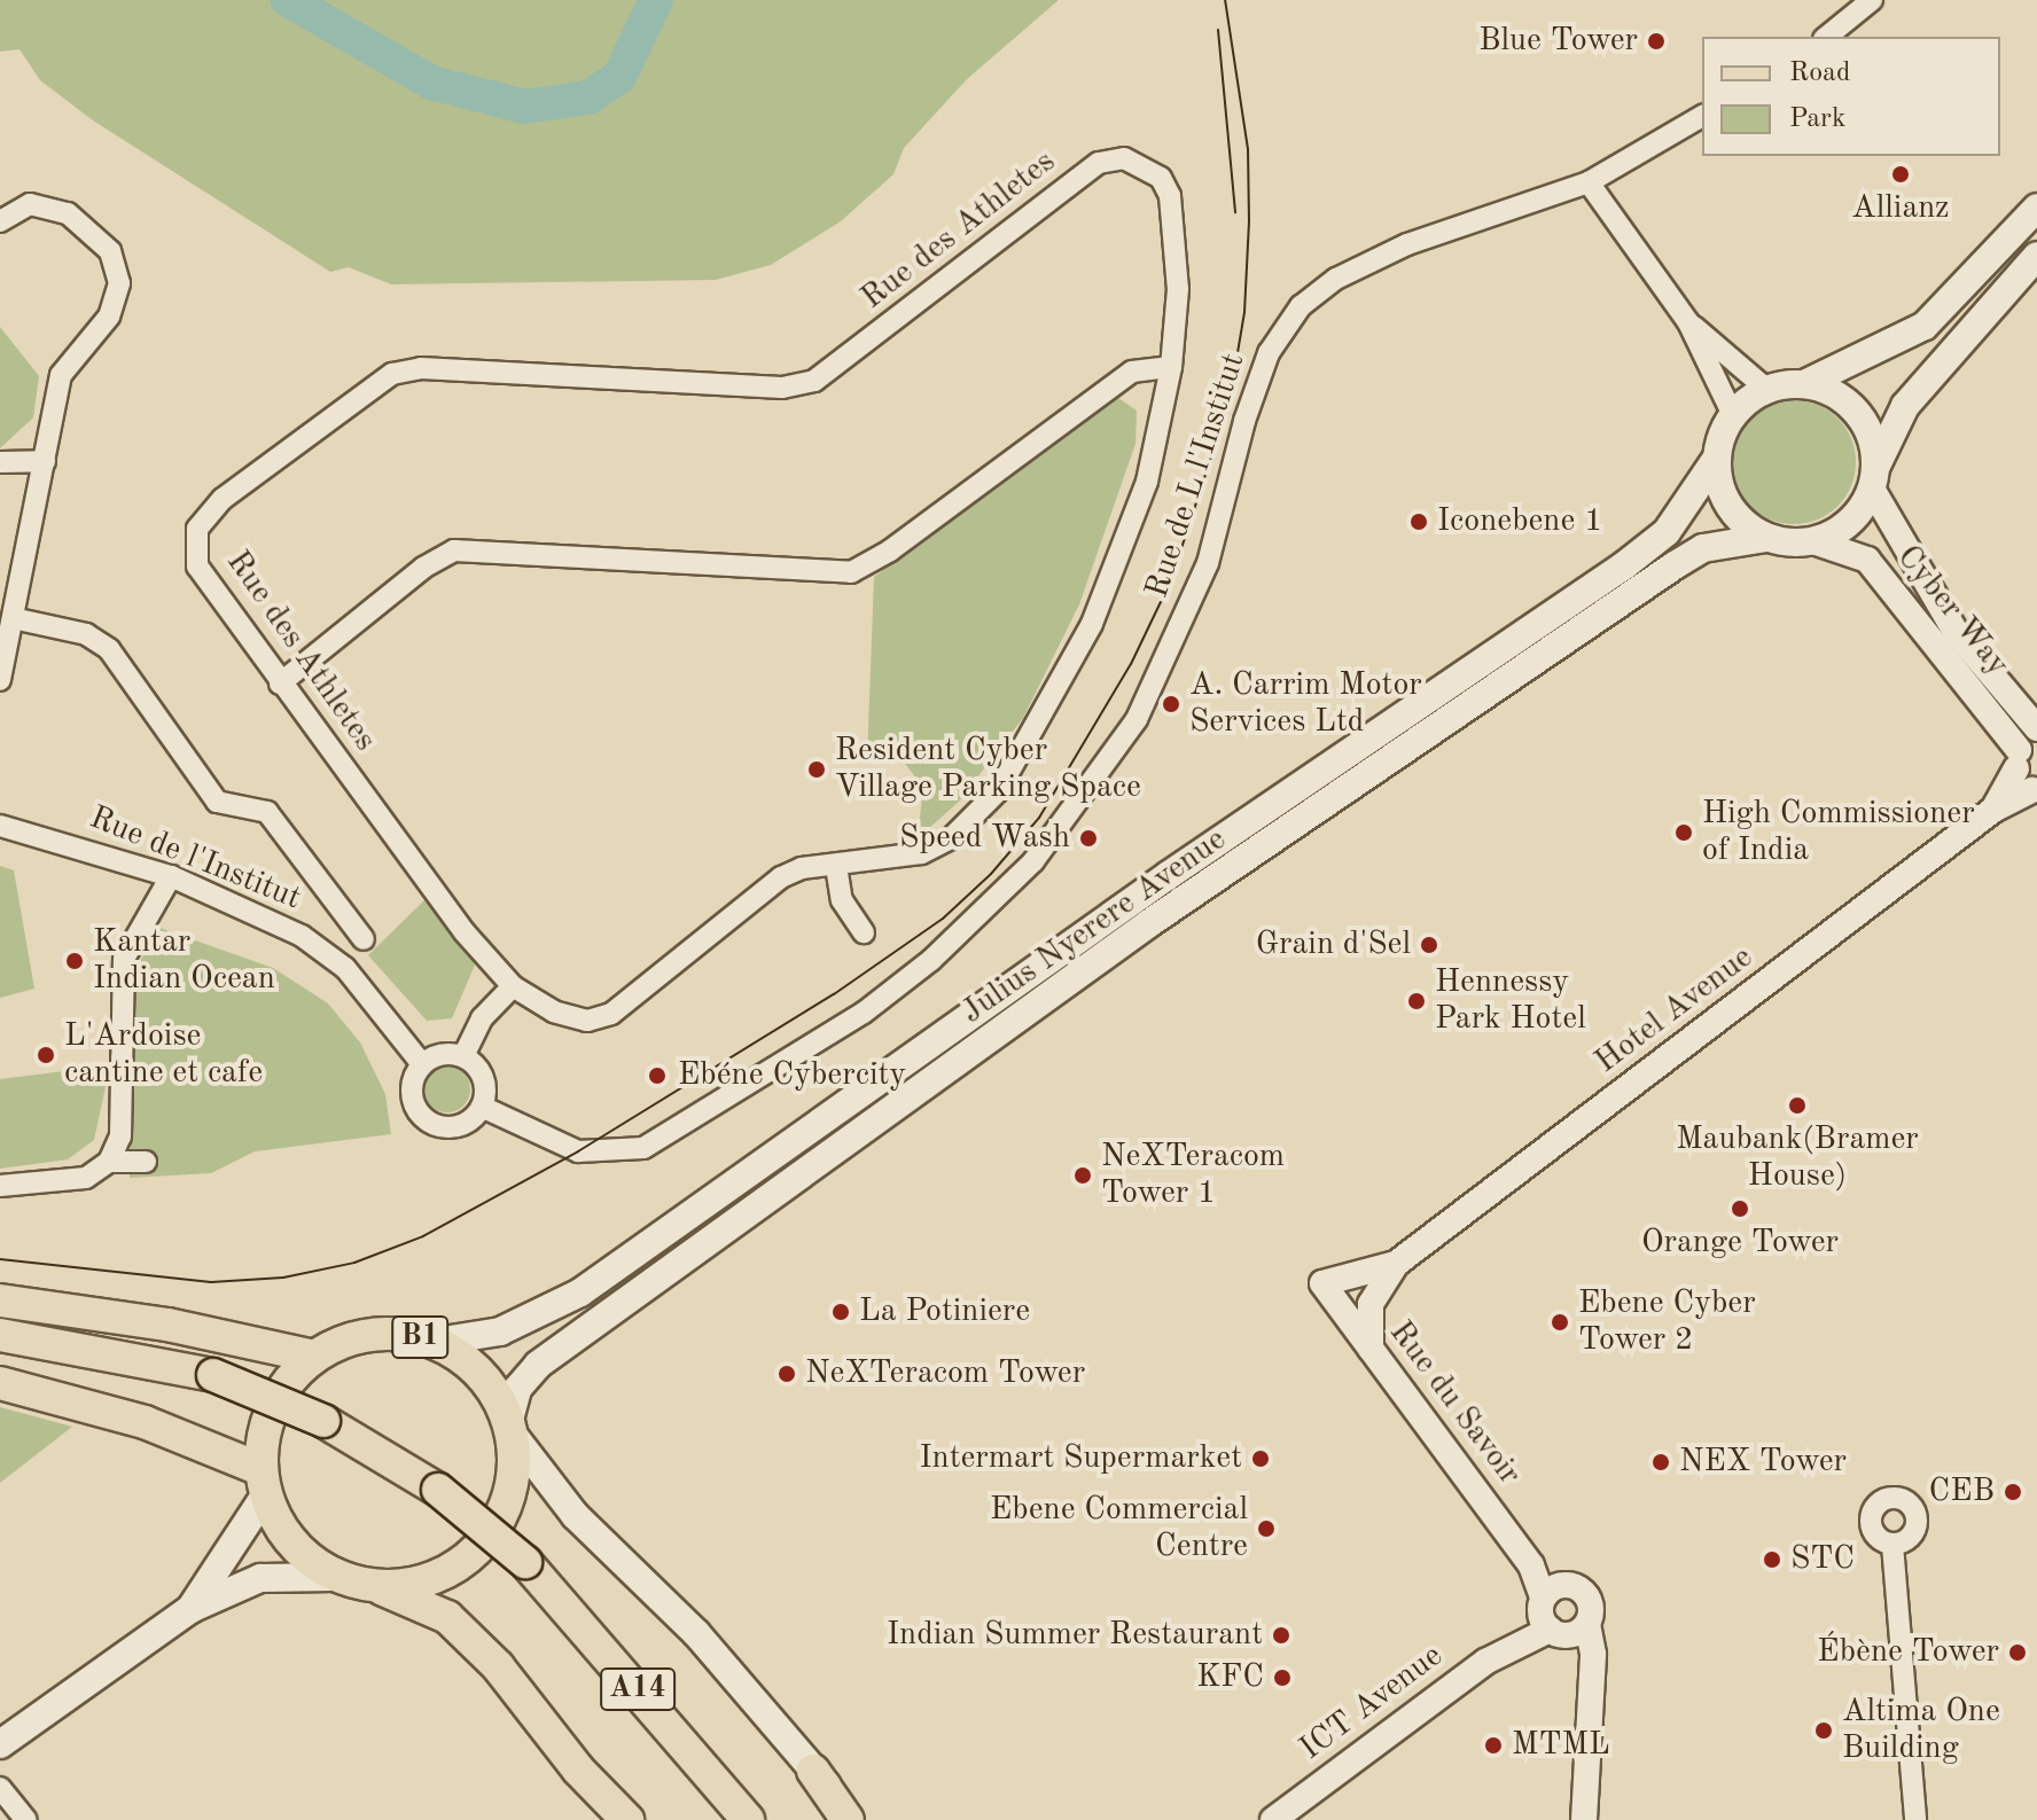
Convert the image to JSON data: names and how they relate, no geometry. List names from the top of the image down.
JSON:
{
  "streets": {
    "main road": ["Julius Nyerere Avenue", "B1", "A14"],
    "street": [
      "Rue des Athletes",
      "Rue de L l'Institut",
      "Cyber Way",
      "Rue de l'Institut",
      "Hotel Avenue",
      "Rue du Savoir",
      "ICT Avenue"
    ]
  },
  "crossings": [
    ["Rue de L l'Institut", "Rue de l'Institut"],
    ["Cyber Way", "Julius Nyerere Avenue"],
    ["Cyber Way", "Hotel Avenue"],
    ["Cyber Way", "B1"],
    ["Julius Nyerere Avenue", "B1"],
    ["Hotel Avenue", "Rue du Savoir"],
    ["Rue du Savoir", "ICT Avenue"]
  ],
  "places": [
    "Blue Tower",
    "Allianz",
    "Iconebene 1",
    "A. Carrim Motor Services Ltd",
    "Resident Cyber Village Parking Space",
    "High Commissioner of India",
    "Speed Wash",
    "Grain d'Sel",
    "Kantar Indian Ocean",
    "Hennessy Park Hotel",
    "L'Ardoise cantine et cafe",
    "Ebéne Cybercity",
    "Maubank(Bramer House)",
    "NeXTeracom Tower 1",
    "Orange Tower",
    "La Potiniere",
    "Ebene Cyber Tower 2",
    "NeXTeracom Tower",
    "Intermart Supermarket",
    "NEX Tower",
    "CEB",
    "Ebene Commercial Centre",
    "STC",
    "Indian Summer Restaurant",
    "Ébène Tower",
    "KFC",
    "Altima One Building",
    "MTML"
  ],
  "legend": ["Road", "Park"]
}
